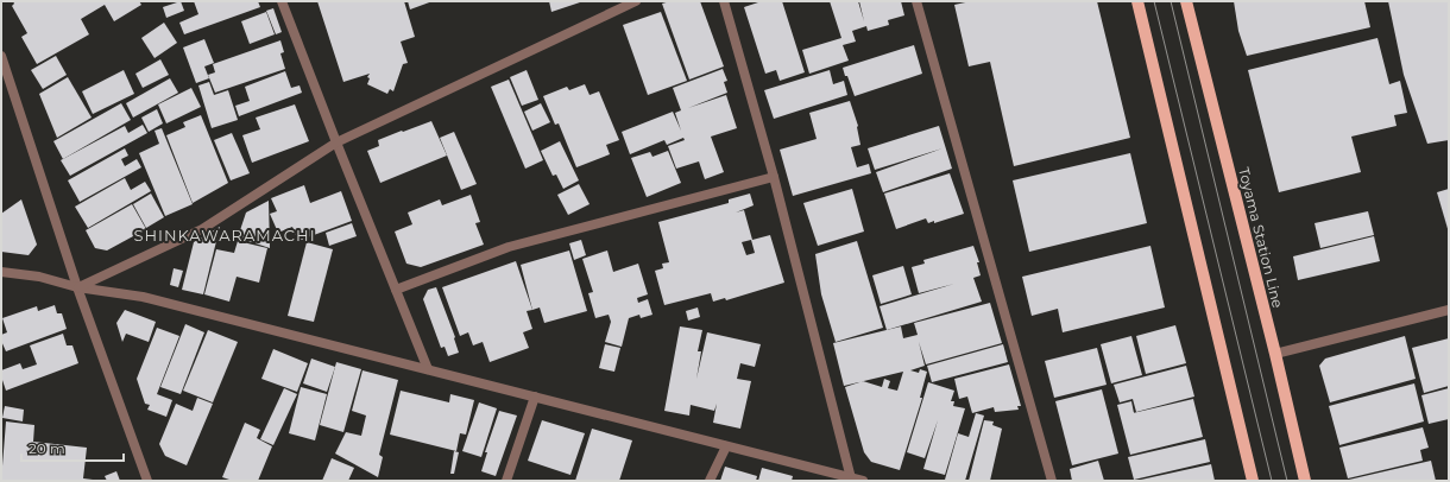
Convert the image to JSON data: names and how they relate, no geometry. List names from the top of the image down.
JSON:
{
  "streets": {
    "main road": ["Toyama Station Line"]
  },
  "districts": ["SHINKAWARAMACHI"],
  "scale_bar": "20 m"
}
